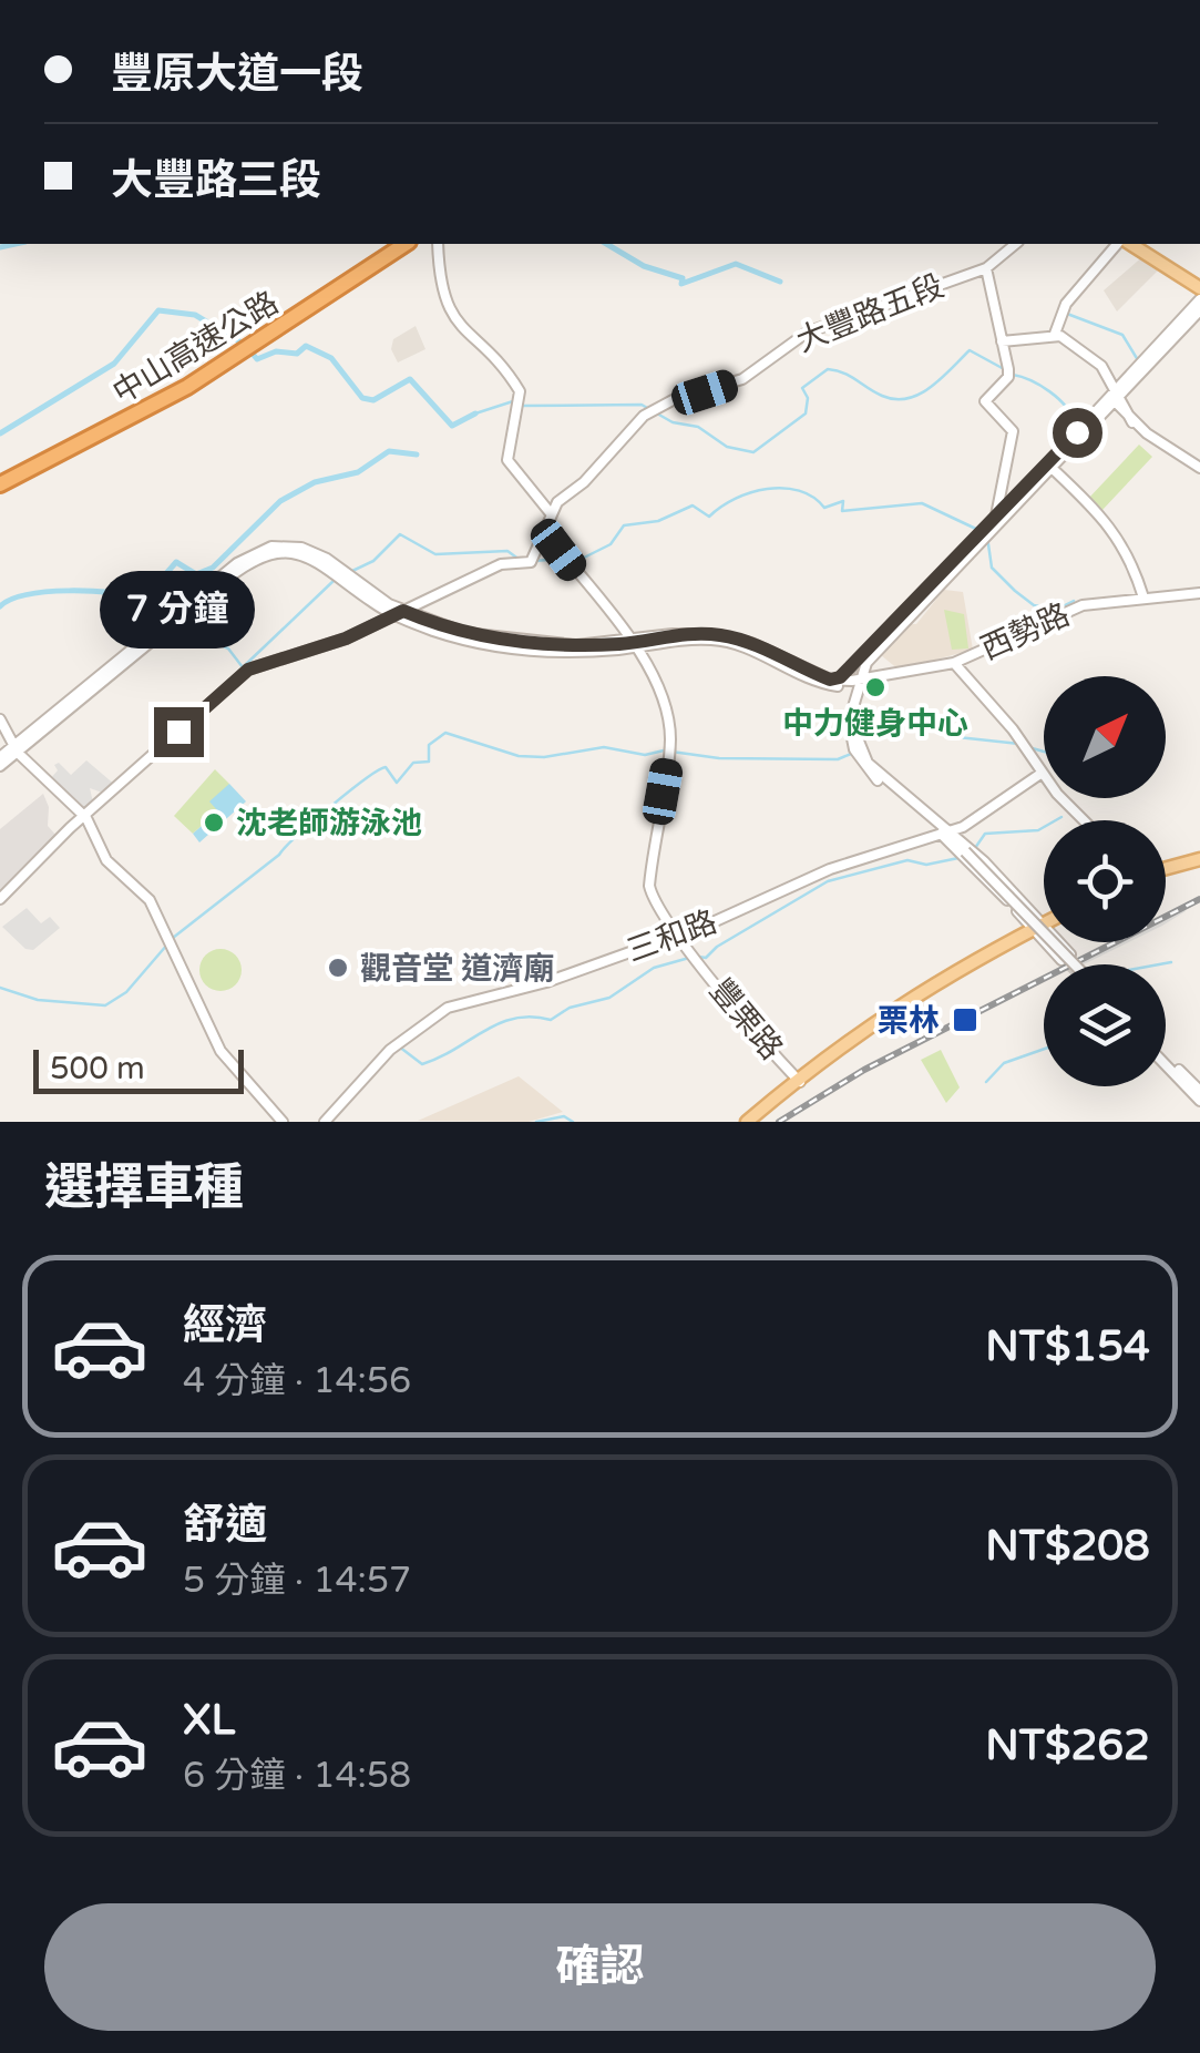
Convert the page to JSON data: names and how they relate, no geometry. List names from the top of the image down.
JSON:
{
  "streets": {
    "highway": ["中山高速公路"],
    "street": [
      "大豐路五段",
      "西勢路",
      "三和路",
      "豐栗路"
    ]
  },
  "crossings": [
    ["西勢路", "三和路"],
    ["三和路", "豐栗路"]
  ],
  "places": {
    "other": ["中力健身中心", "沈老師游泳池", "觀音堂 道濟廟"],
    "transit": ["栗林"]
  },
  "scale_bar": "500 m",
  "north": "top right",
  "page": {
    "banner": ["豐原大道一段", "大豐路三段"],
    "bubble": "7 分鐘",
    "scale": "500 m",
    "heading": "選擇車種",
    "list": [
      {
        "name": "經濟",
        "note": "4 分鐘 · 14:56",
        "value": "NT$154"
      },
      {
        "name": "舒適",
        "note": "5 分鐘 · 14:57",
        "value": "NT$208"
      },
      {
        "name": "XL",
        "note": "6 分鐘 · 14:58",
        "value": "NT$262"
      }
    ],
    "buttons": "確認"
  }
}
